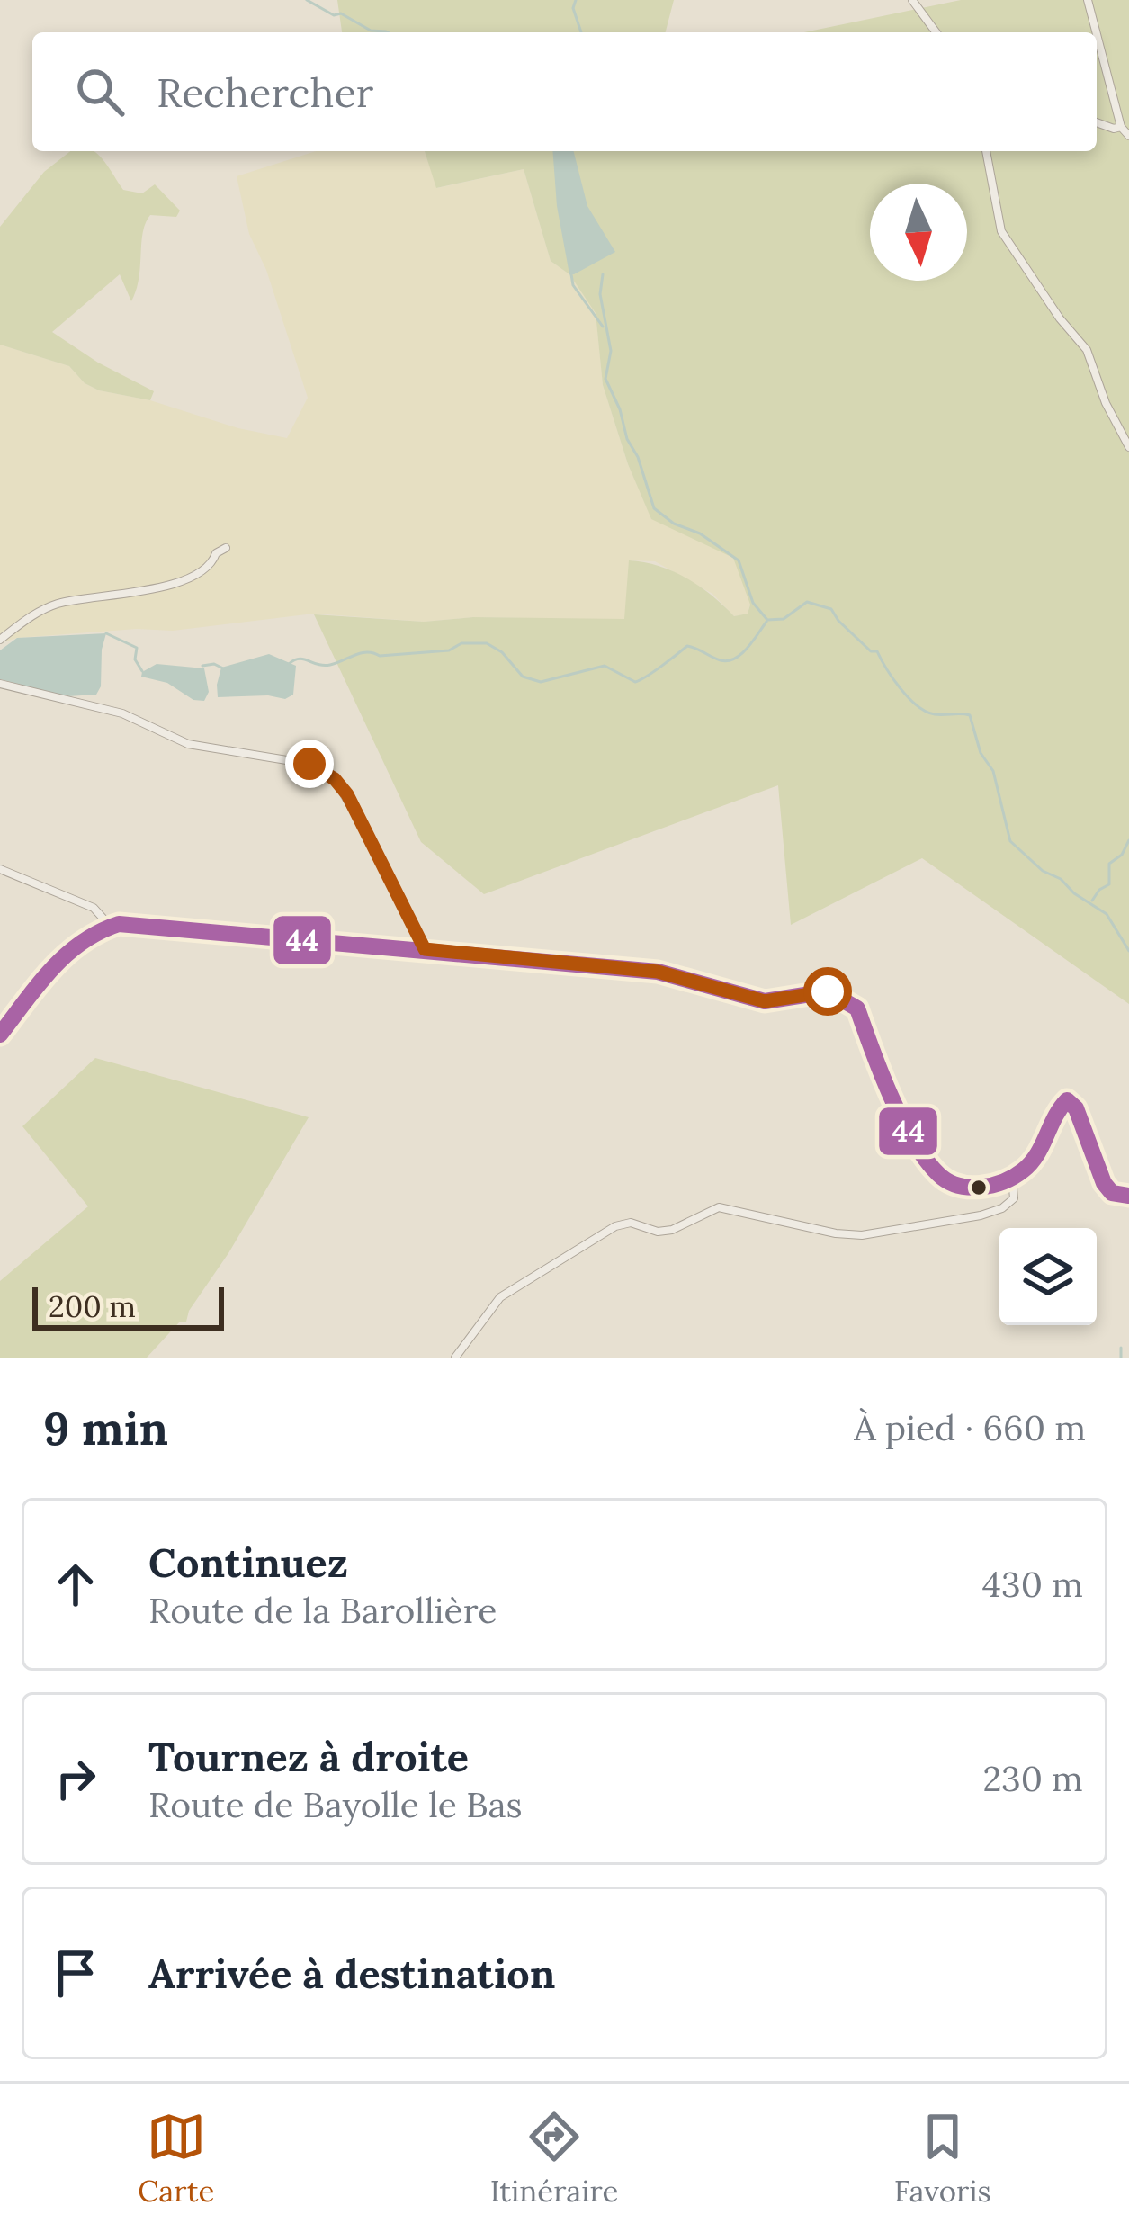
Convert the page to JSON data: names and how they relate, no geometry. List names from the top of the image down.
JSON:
{
  "lines": ["transit line 44"],
  "scale_bar": "200 m",
  "north": "bottom",
  "page": {
    "search": "Rechercher",
    "scale": "200 m",
    "heading": ["9 min", "À pied · 660 m"],
    "list": [
      ["Continuez", "Route de la Barollière", "430 m"],
      ["Tournez à droite", "Route de Bayolle le Bas", "230 m"],
      "Arrivée à destination"
    ],
    "nav": ["Carte", "Itinéraire", "Favoris"]
  }
}
